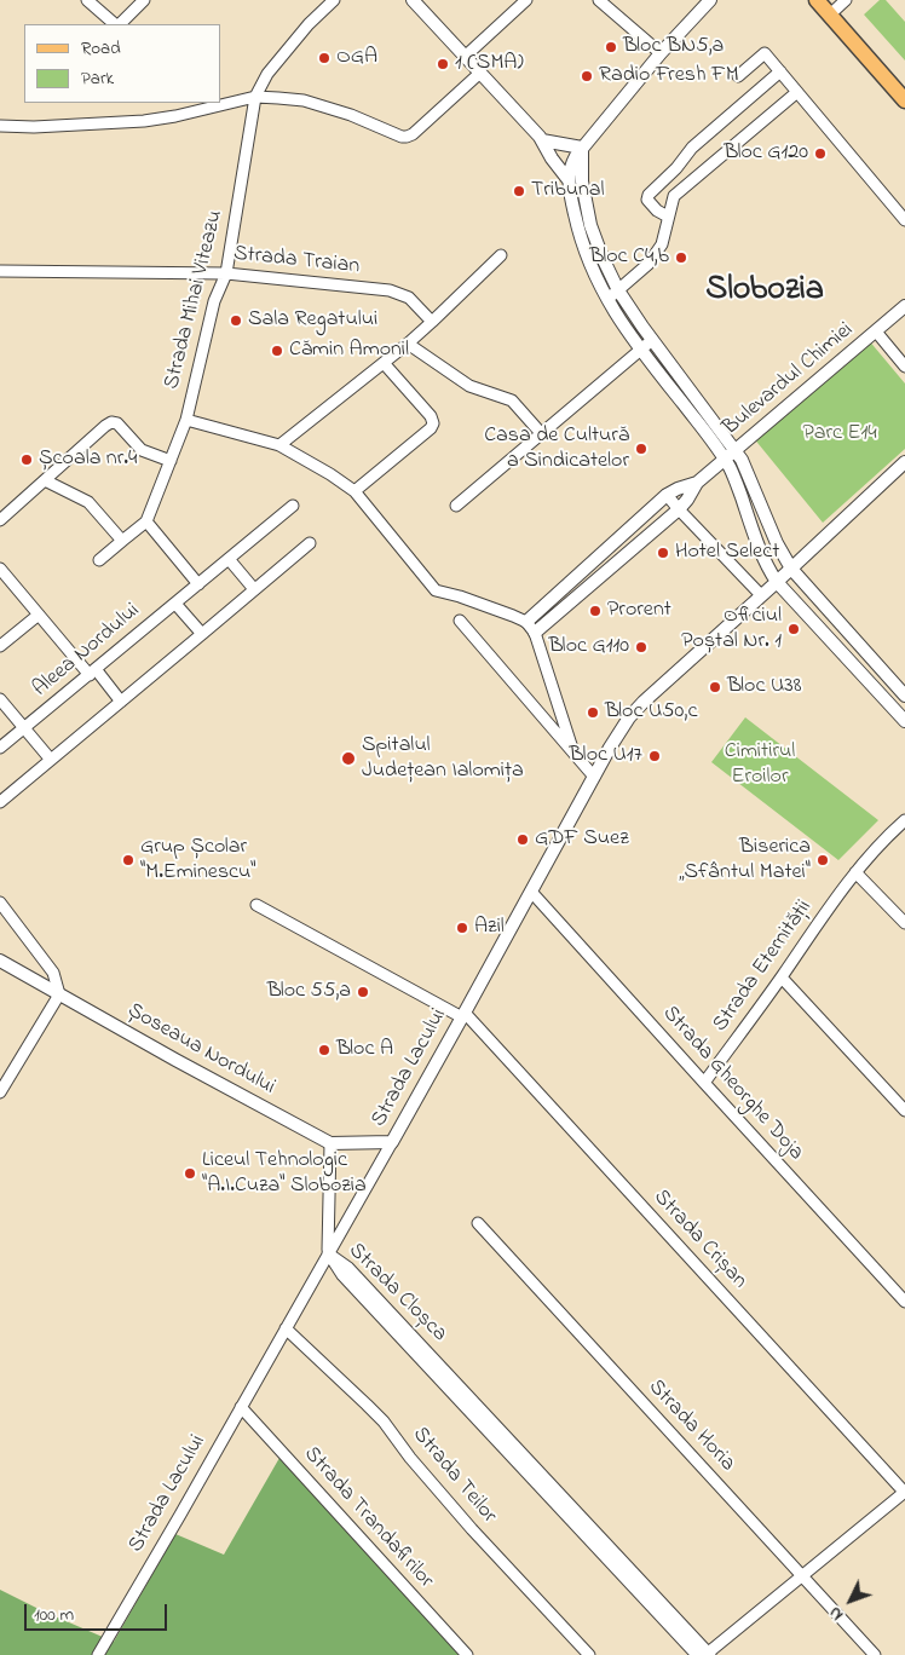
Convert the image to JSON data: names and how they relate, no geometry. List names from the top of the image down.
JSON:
{
  "streets": {
    "street": [
      "Strada Traian",
      "Strada Mihai Viteazu",
      "Bulevardul Chimiei",
      "Aleea Nordului",
      "Strada Eternității",
      "Șoseaua Nordului",
      "Strada Lacului",
      "Strada Gheorghe Doja",
      "Strada Crișan",
      "Strada Cloșca",
      "Strada Horia",
      "Strada Teilor",
      "Strada Trandafirilor"
    ]
  },
  "crossings": [
    ["Strada Traian", "Strada Mihai Viteazu"],
    ["Strada Eternității", "Strada Gheorghe Doja"],
    ["Șoseaua Nordului", "Strada Lacului"],
    ["Strada Lacului", "Strada Gheorghe Doja"],
    ["Strada Lacului", "Strada Crișan"],
    ["Strada Lacului", "Strada Cloșca"],
    ["Strada Lacului", "Strada Teilor"],
    ["Strada Lacului", "Strada Trandafirilor"]
  ],
  "districts": ["Slobozia"],
  "parks": ["Parc E14", "Cimitirul Eroilor"],
  "places": [
    "Bloc BN5,a",
    "OGA",
    "1 (SMA)",
    "Radio Fresh FM",
    "Bloc G120",
    "Tribunal",
    "Bloc C4,b",
    "Sala Regatului",
    "Cămin Amonil",
    "Casa de Cultură a Sindicatelor",
    "Școala nr.4",
    "Hotel Select",
    "Prorent",
    "Oficiul Poștal Nr. 1",
    "Bloc G110",
    "Bloc U38",
    "Bloc U50,c",
    "Bloc U17",
    "Spitalul Județean Ialomița",
    "GDF Suez",
    "Grup Școlar \"M.Eminescu\"",
    "Biserica „Sfântul Matei\"",
    "Azil",
    "Bloc 55,a",
    "Bloc A",
    "Liceul Tehnologic \"A.I.Cuza\" Slobozia"
  ],
  "legend": ["Road", "Park"],
  "scale_bar": "100 m",
  "north": "bottom left"
}
